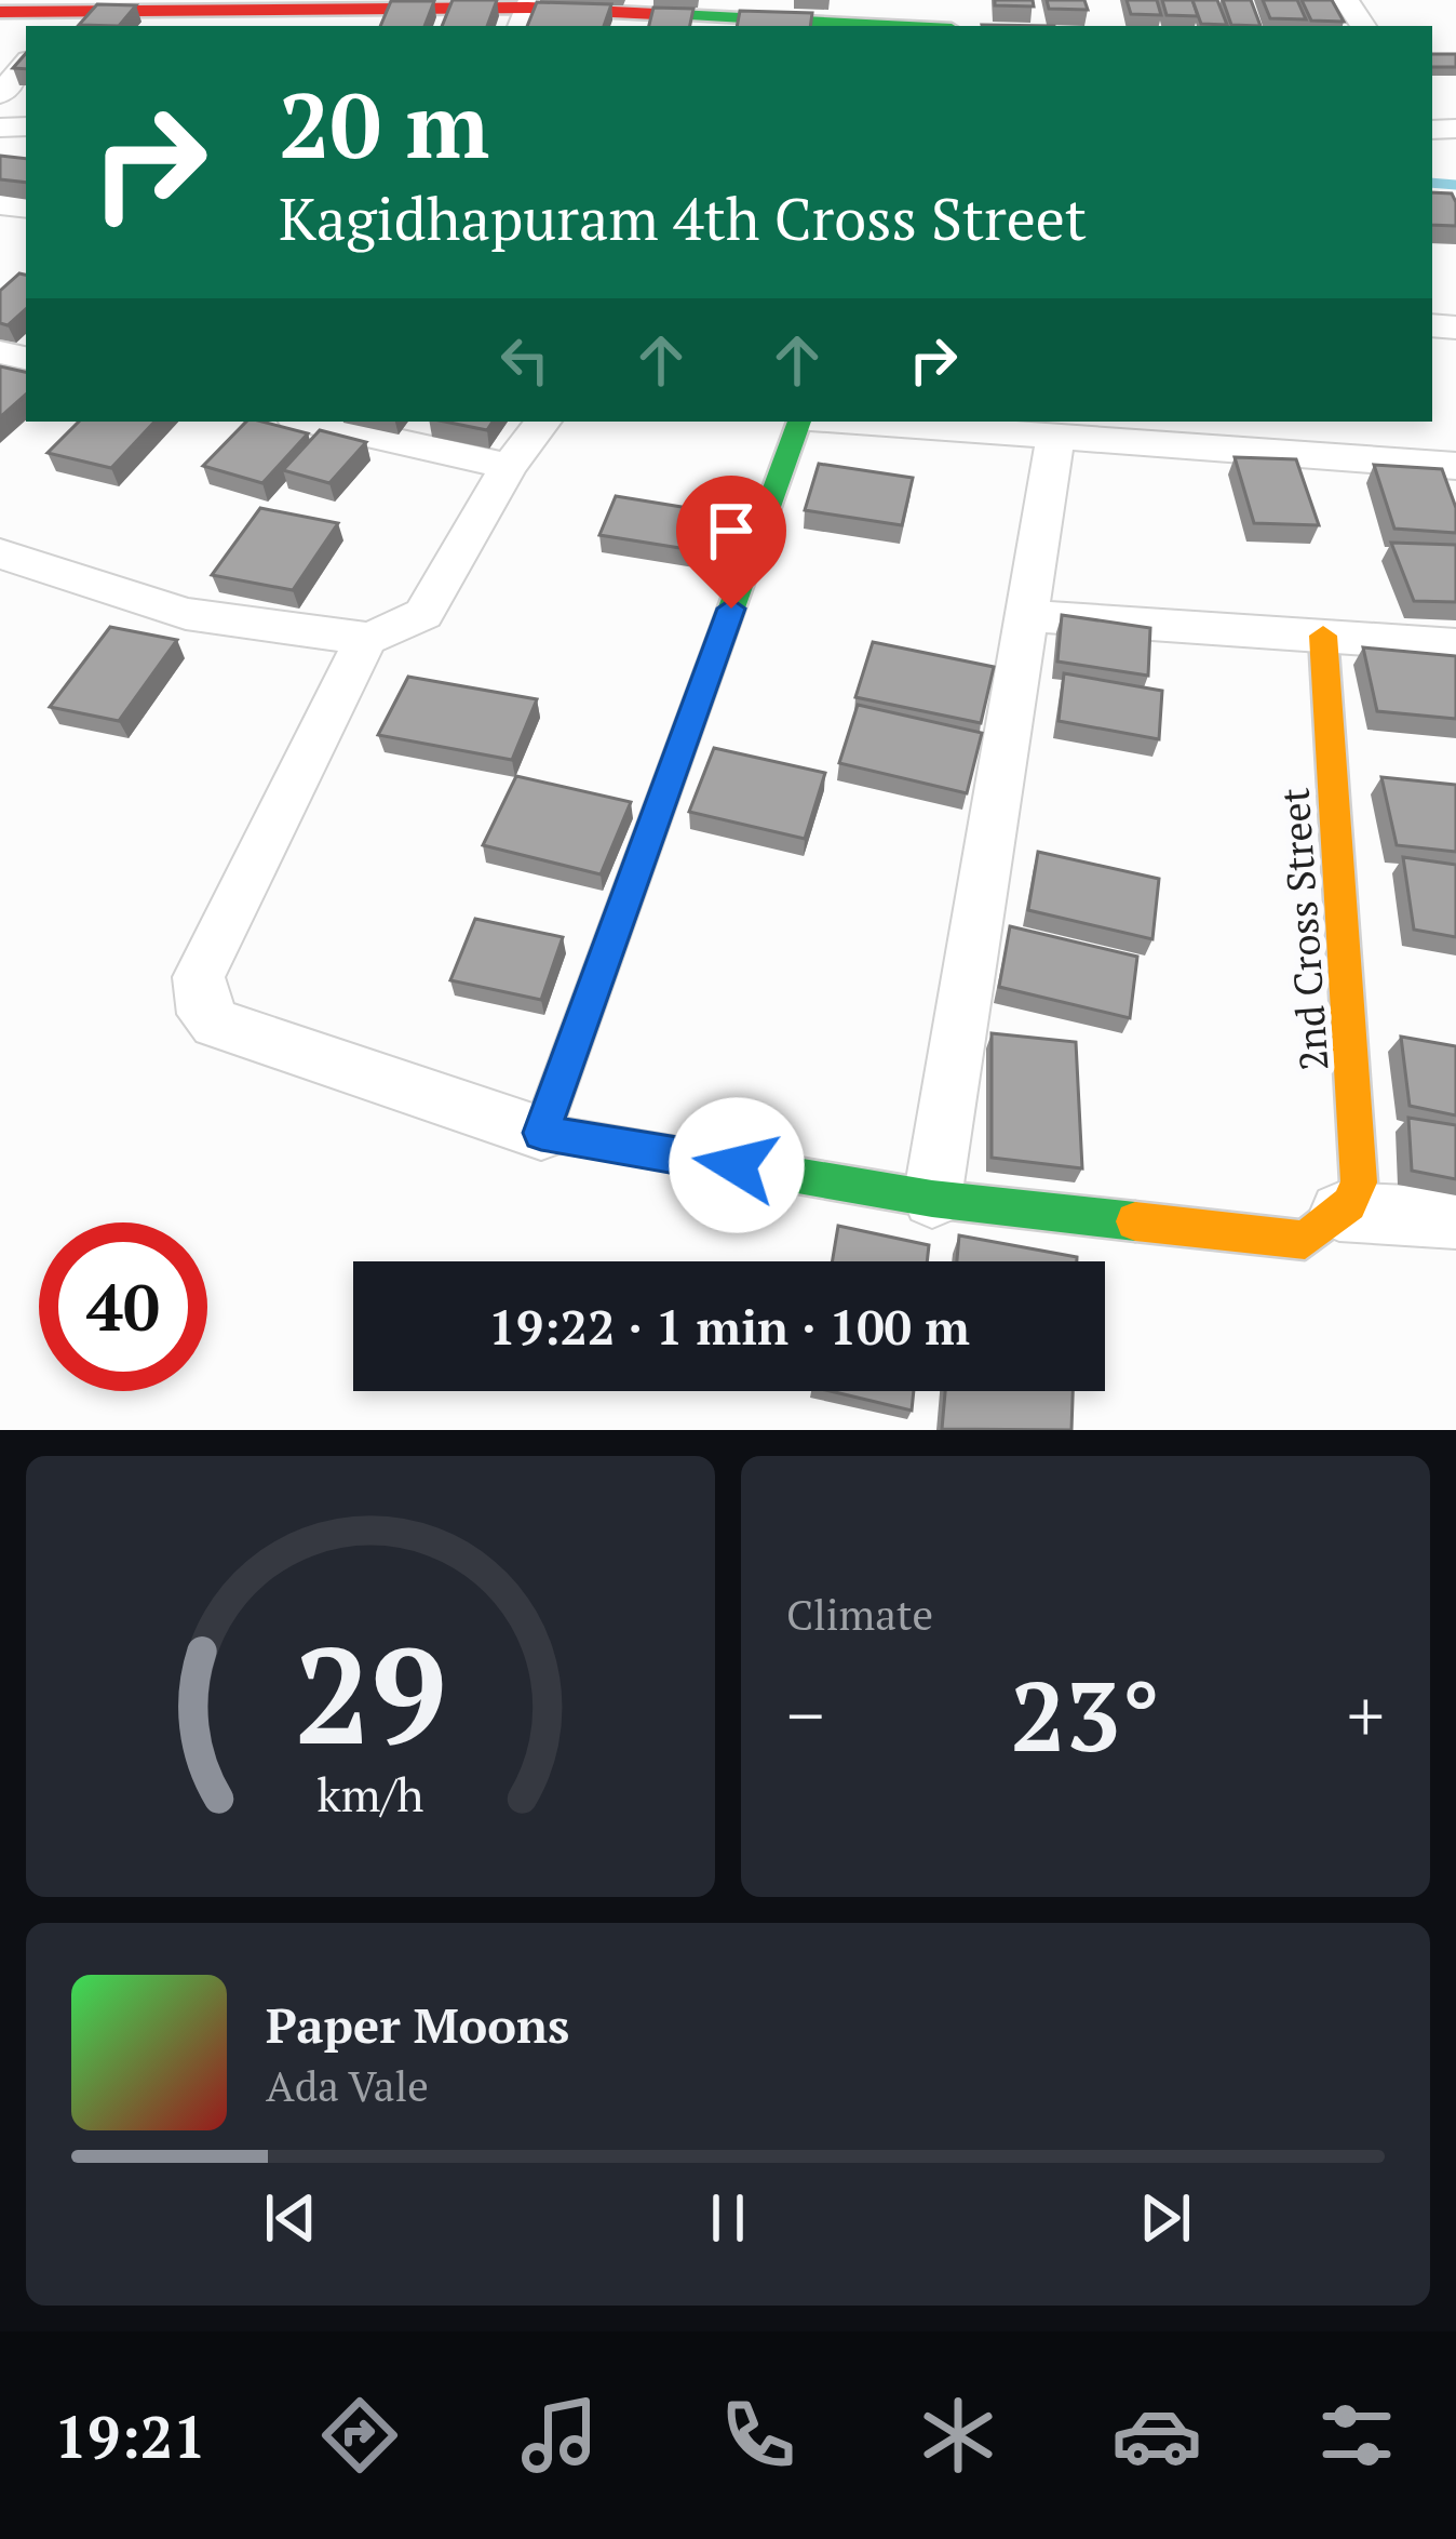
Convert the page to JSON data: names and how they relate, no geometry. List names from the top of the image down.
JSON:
{
  "streets": {
    "street": ["2nd Cross Street"]
  },
  "page": {
    "turn": ["20 m", "Kagidhapuram 4th Cross Street"],
    "limit": "40",
    "trip": "19:22 · 1 min · 100 m",
    "tile": "Climate",
    "heat": ["−", "23°", "+"],
    "song": ["Paper Moons", "Ada Vale"],
    "tabs": "19:21",
    "gauge": ["29", "km/h"]
  }
}
